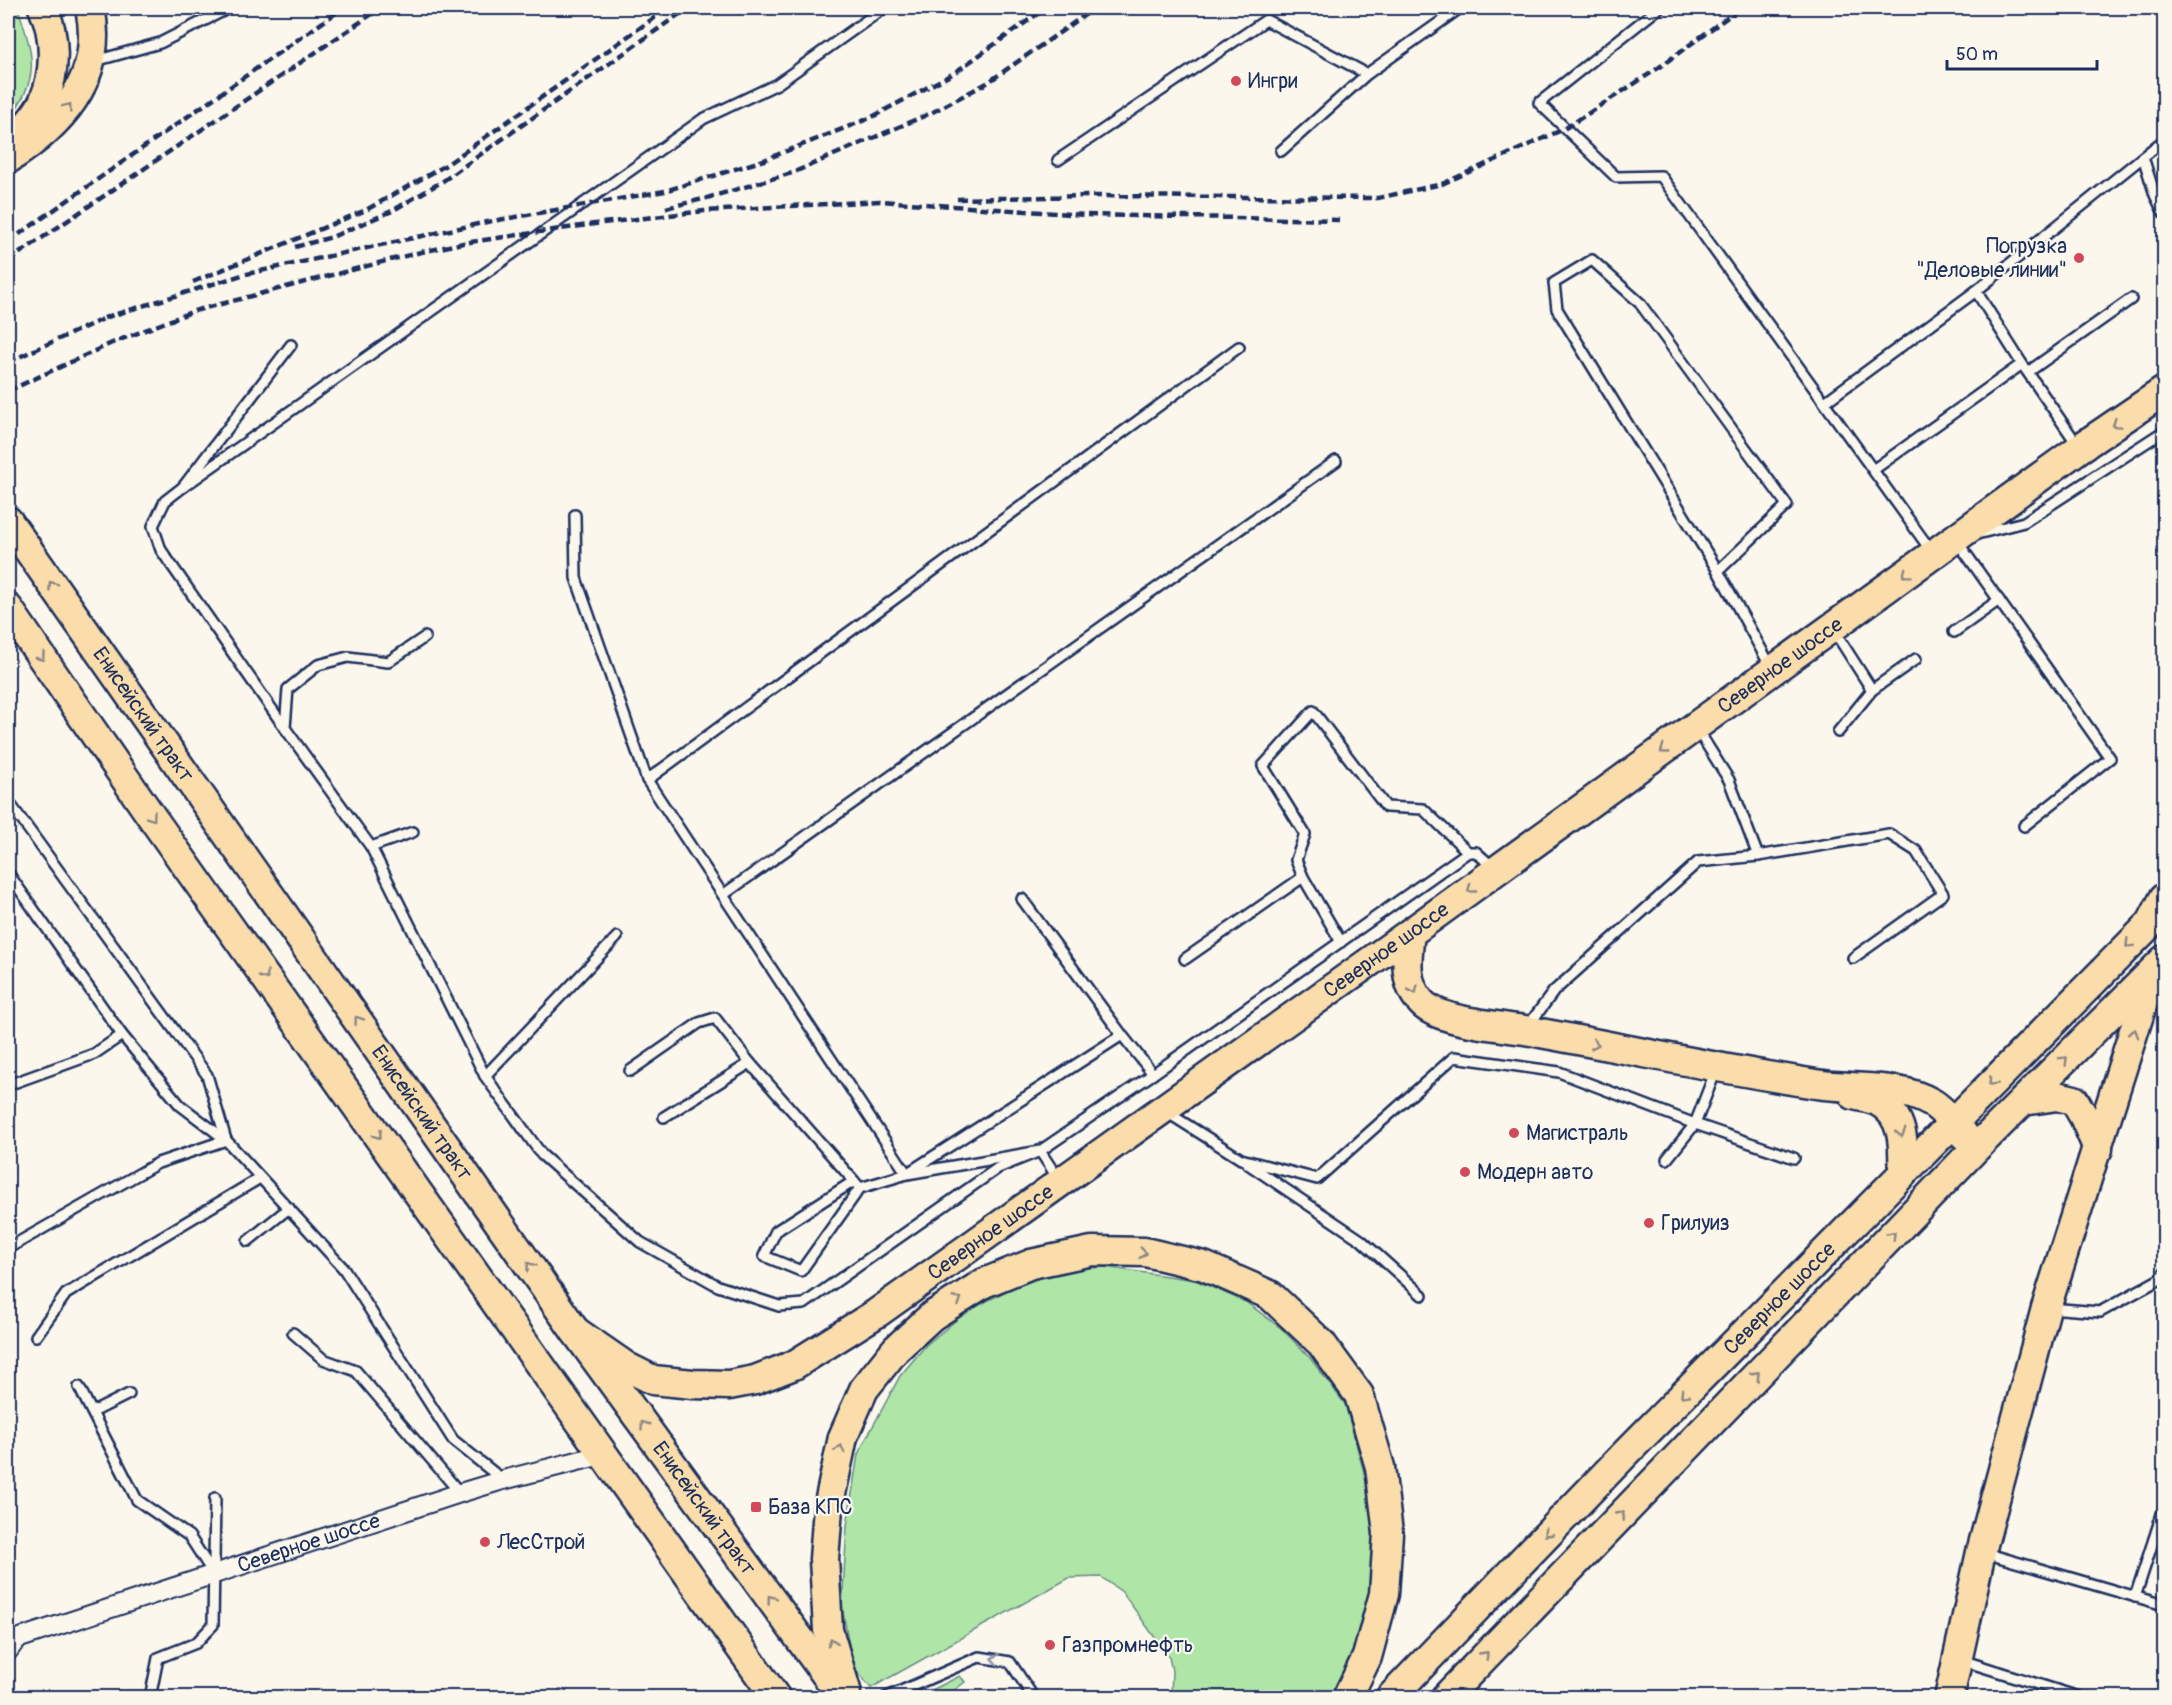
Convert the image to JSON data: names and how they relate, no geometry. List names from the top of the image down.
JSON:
{
  "streets": {
    "main road": ["Северное шоссе", "Енисейский тракт"]
  },
  "crossings": [
    ["Северное шоссе", "Енисейский тракт"]
  ],
  "places": {
    "other": [
      "Ингри",
      "Погрузка \"Деловые линии\"",
      "Магистраль",
      "Модерн авто",
      "Грилуиз",
      "ЛесСтрой",
      "Газпромнефть"
    ],
    "transit": ["База КПС"]
  },
  "scale_bar": "50 m"
}
